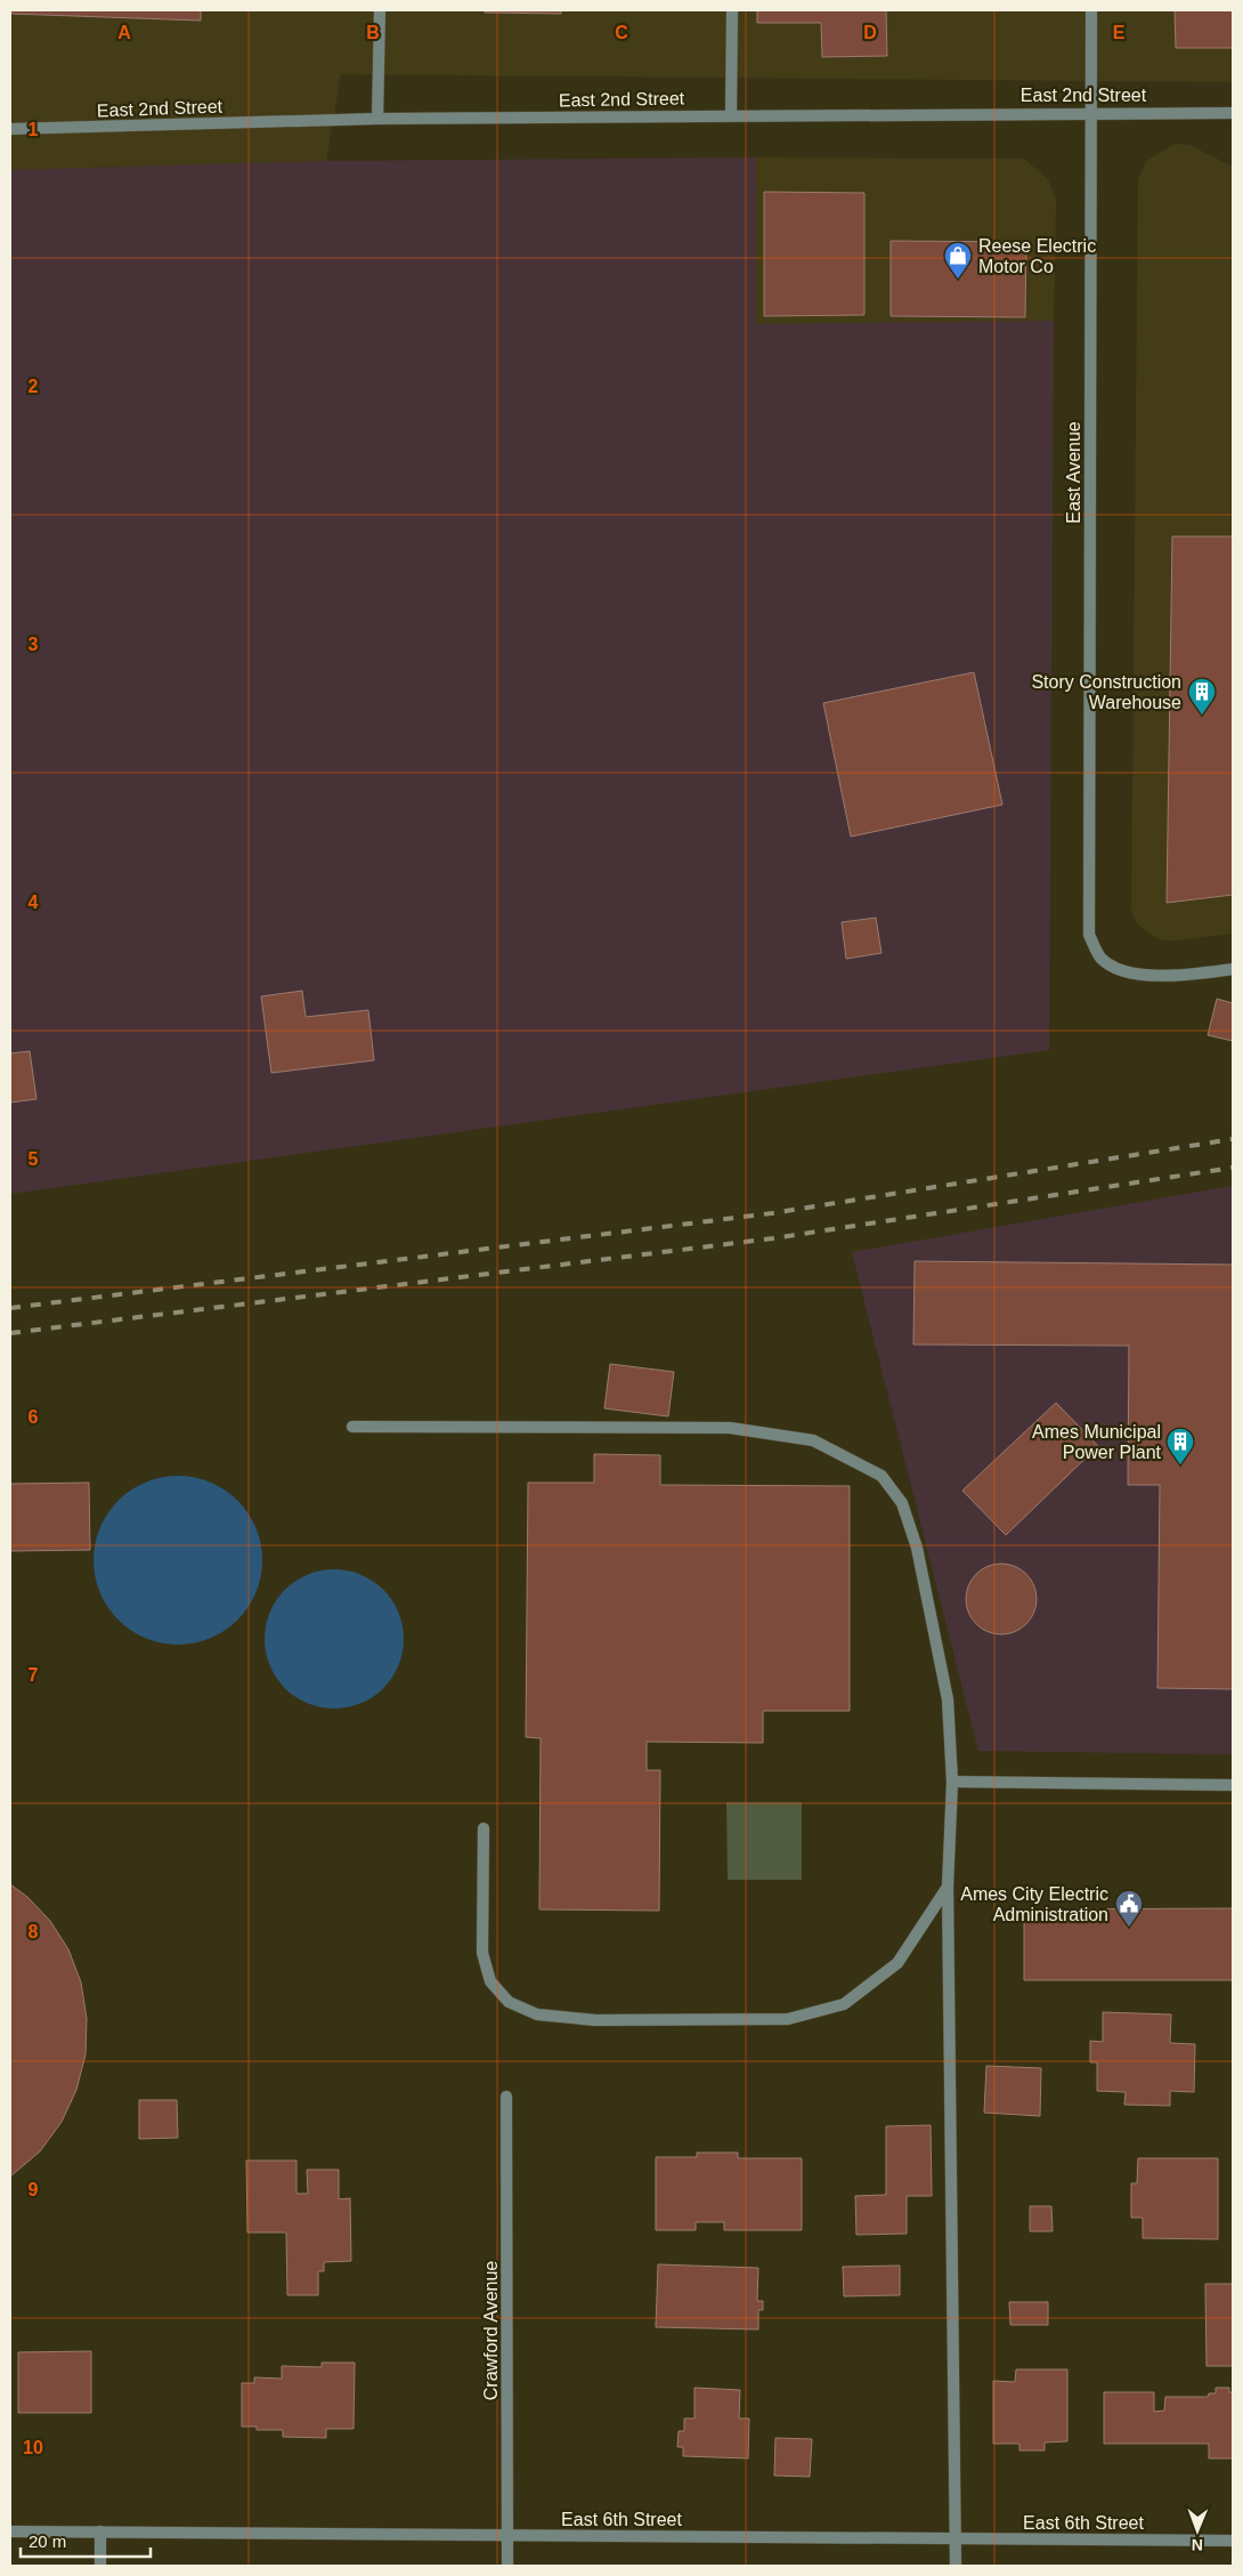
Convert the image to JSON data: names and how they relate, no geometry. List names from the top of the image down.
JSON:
{
  "streets": {
    "street": [
      "East 2nd Street",
      "East Avenue",
      "Crawford Avenue",
      "East 6th Street"
    ]
  },
  "crossings": [
    ["East 2nd Street", "East Avenue"],
    ["Crawford Avenue", "East 6th Street"]
  ],
  "places": {
    "shop": ["Reese Electric Motor Co"],
    "building": ["Story Construction Warehouse", "Ames Municipal Power Plant"],
    "public building": ["Ames City Electric Administration"]
  },
  "scale_bar": "20 m",
  "north": "bottom",
  "grid": {
    "columns": [
      "A",
      "B",
      "C",
      "D",
      "E"
    ],
    "rows": [
      "1",
      "2",
      "3",
      "4",
      "5",
      "6",
      "7",
      "8",
      "9",
      "10"
    ]
  }
}
